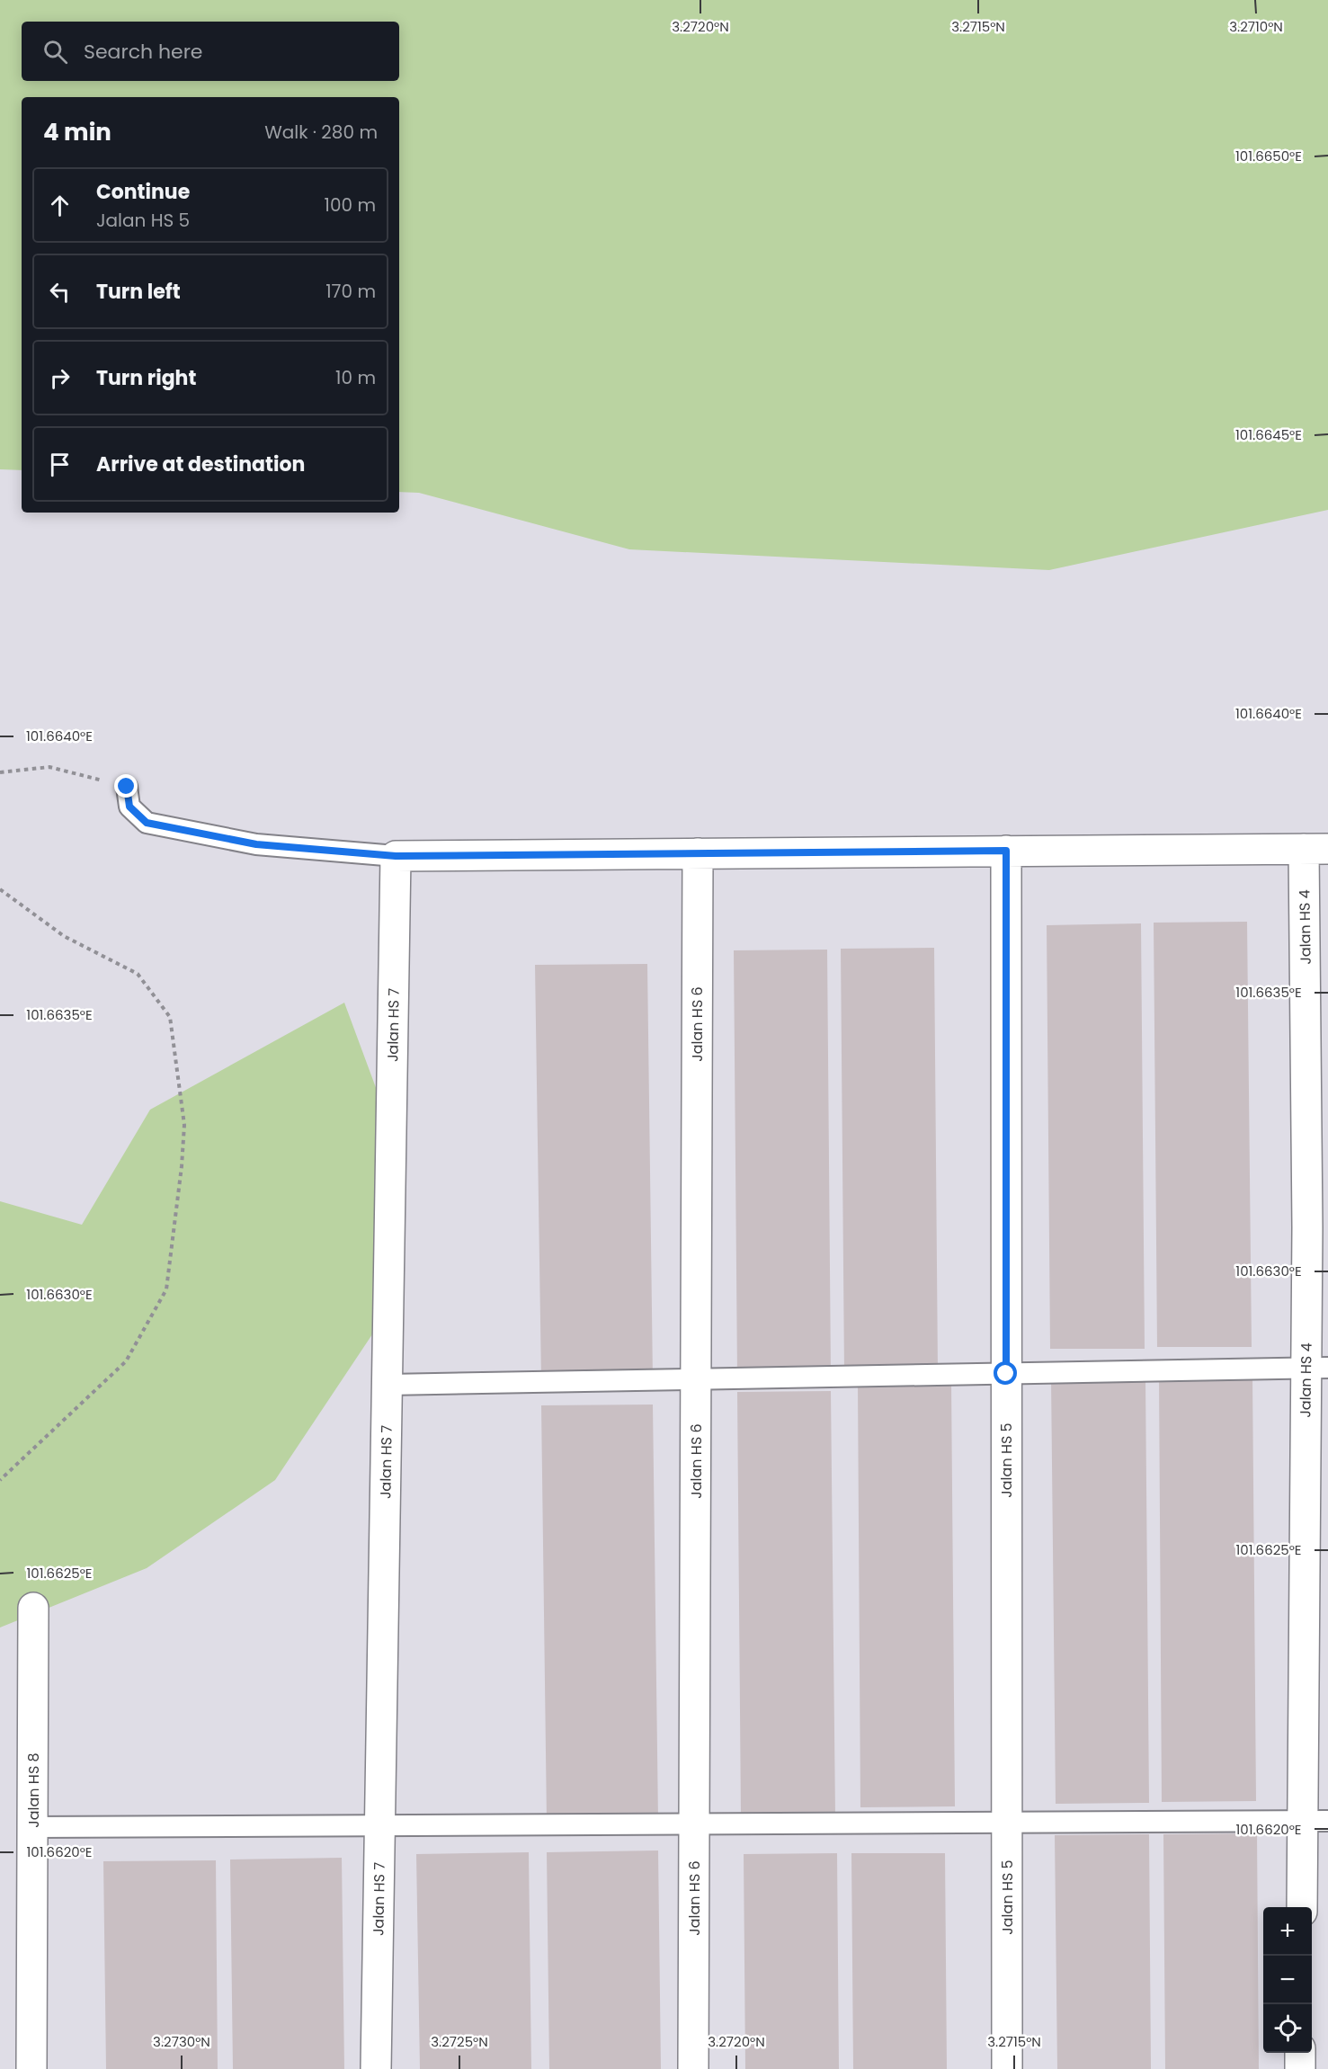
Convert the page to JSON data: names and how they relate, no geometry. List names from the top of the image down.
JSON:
{
  "streets": {
    "street": [
      "Jalan HS 4",
      "Jalan HS 6",
      "Jalan HS 7",
      "Jalan HS 5",
      "Jalan HS 8"
    ]
  },
  "page": {
    "search": "Search here",
    "heading": ["4 min", "Walk · 280 m"],
    "list": [
      ["Continue", "Jalan HS 5", "100 m"],
      ["Turn left", "170 m"],
      ["Turn right", "10 m"],
      "Arrive at destination"
    ],
    "map_buttons": ["+", "−"]
  },
  "coordinates": [
    "3.2720°N",
    "3.2715°N",
    "3.2710°N",
    "101.6650°E",
    "101.6645°E",
    "101.6640°E",
    "101.6635°E",
    "101.6630°E",
    "101.6625°E",
    "101.6620°E",
    "3.2730°N",
    "3.2725°N"
  ]
}
